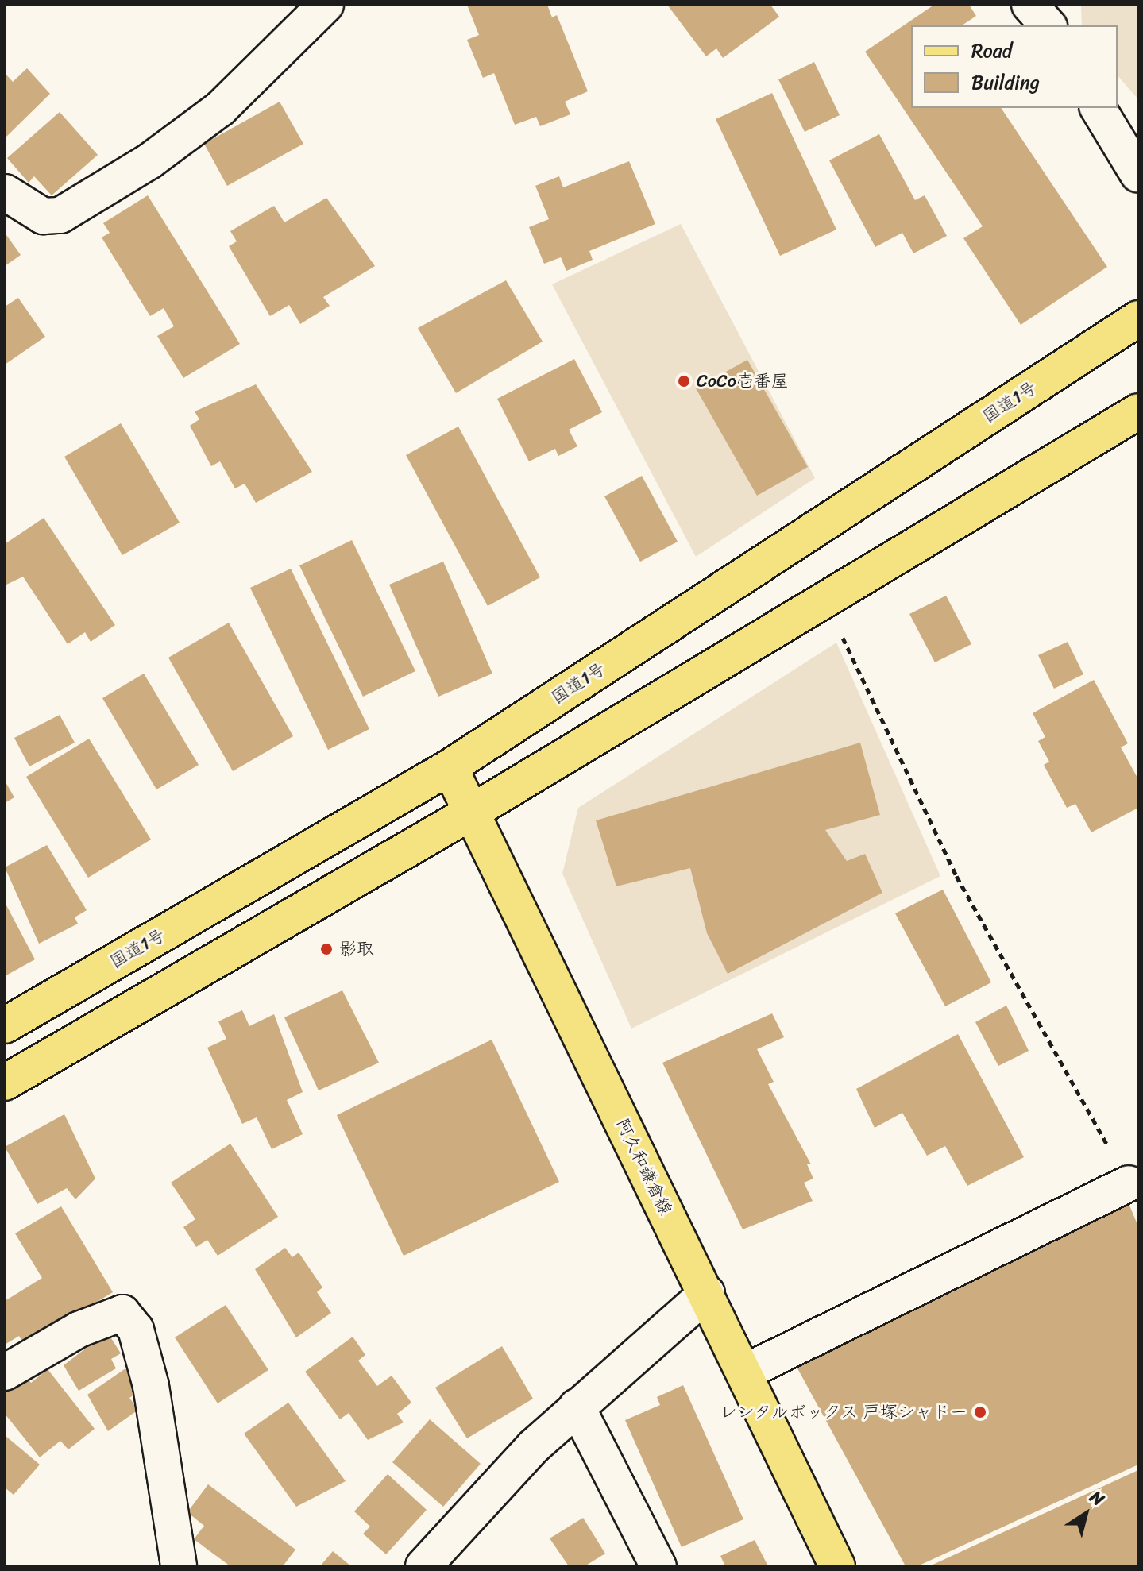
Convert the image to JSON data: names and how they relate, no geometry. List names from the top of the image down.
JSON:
{
  "streets": {
    "main road": ["国道1号", "阿久和鎌倉線"]
  },
  "crossings": [
    ["国道1号", "阿久和鎌倉線"]
  ],
  "places": ["CoCo壱番屋", "影取", "レンタルボックス 戸塚シャドー"],
  "legend": ["Road", "Building"],
  "north": "top right"
}
